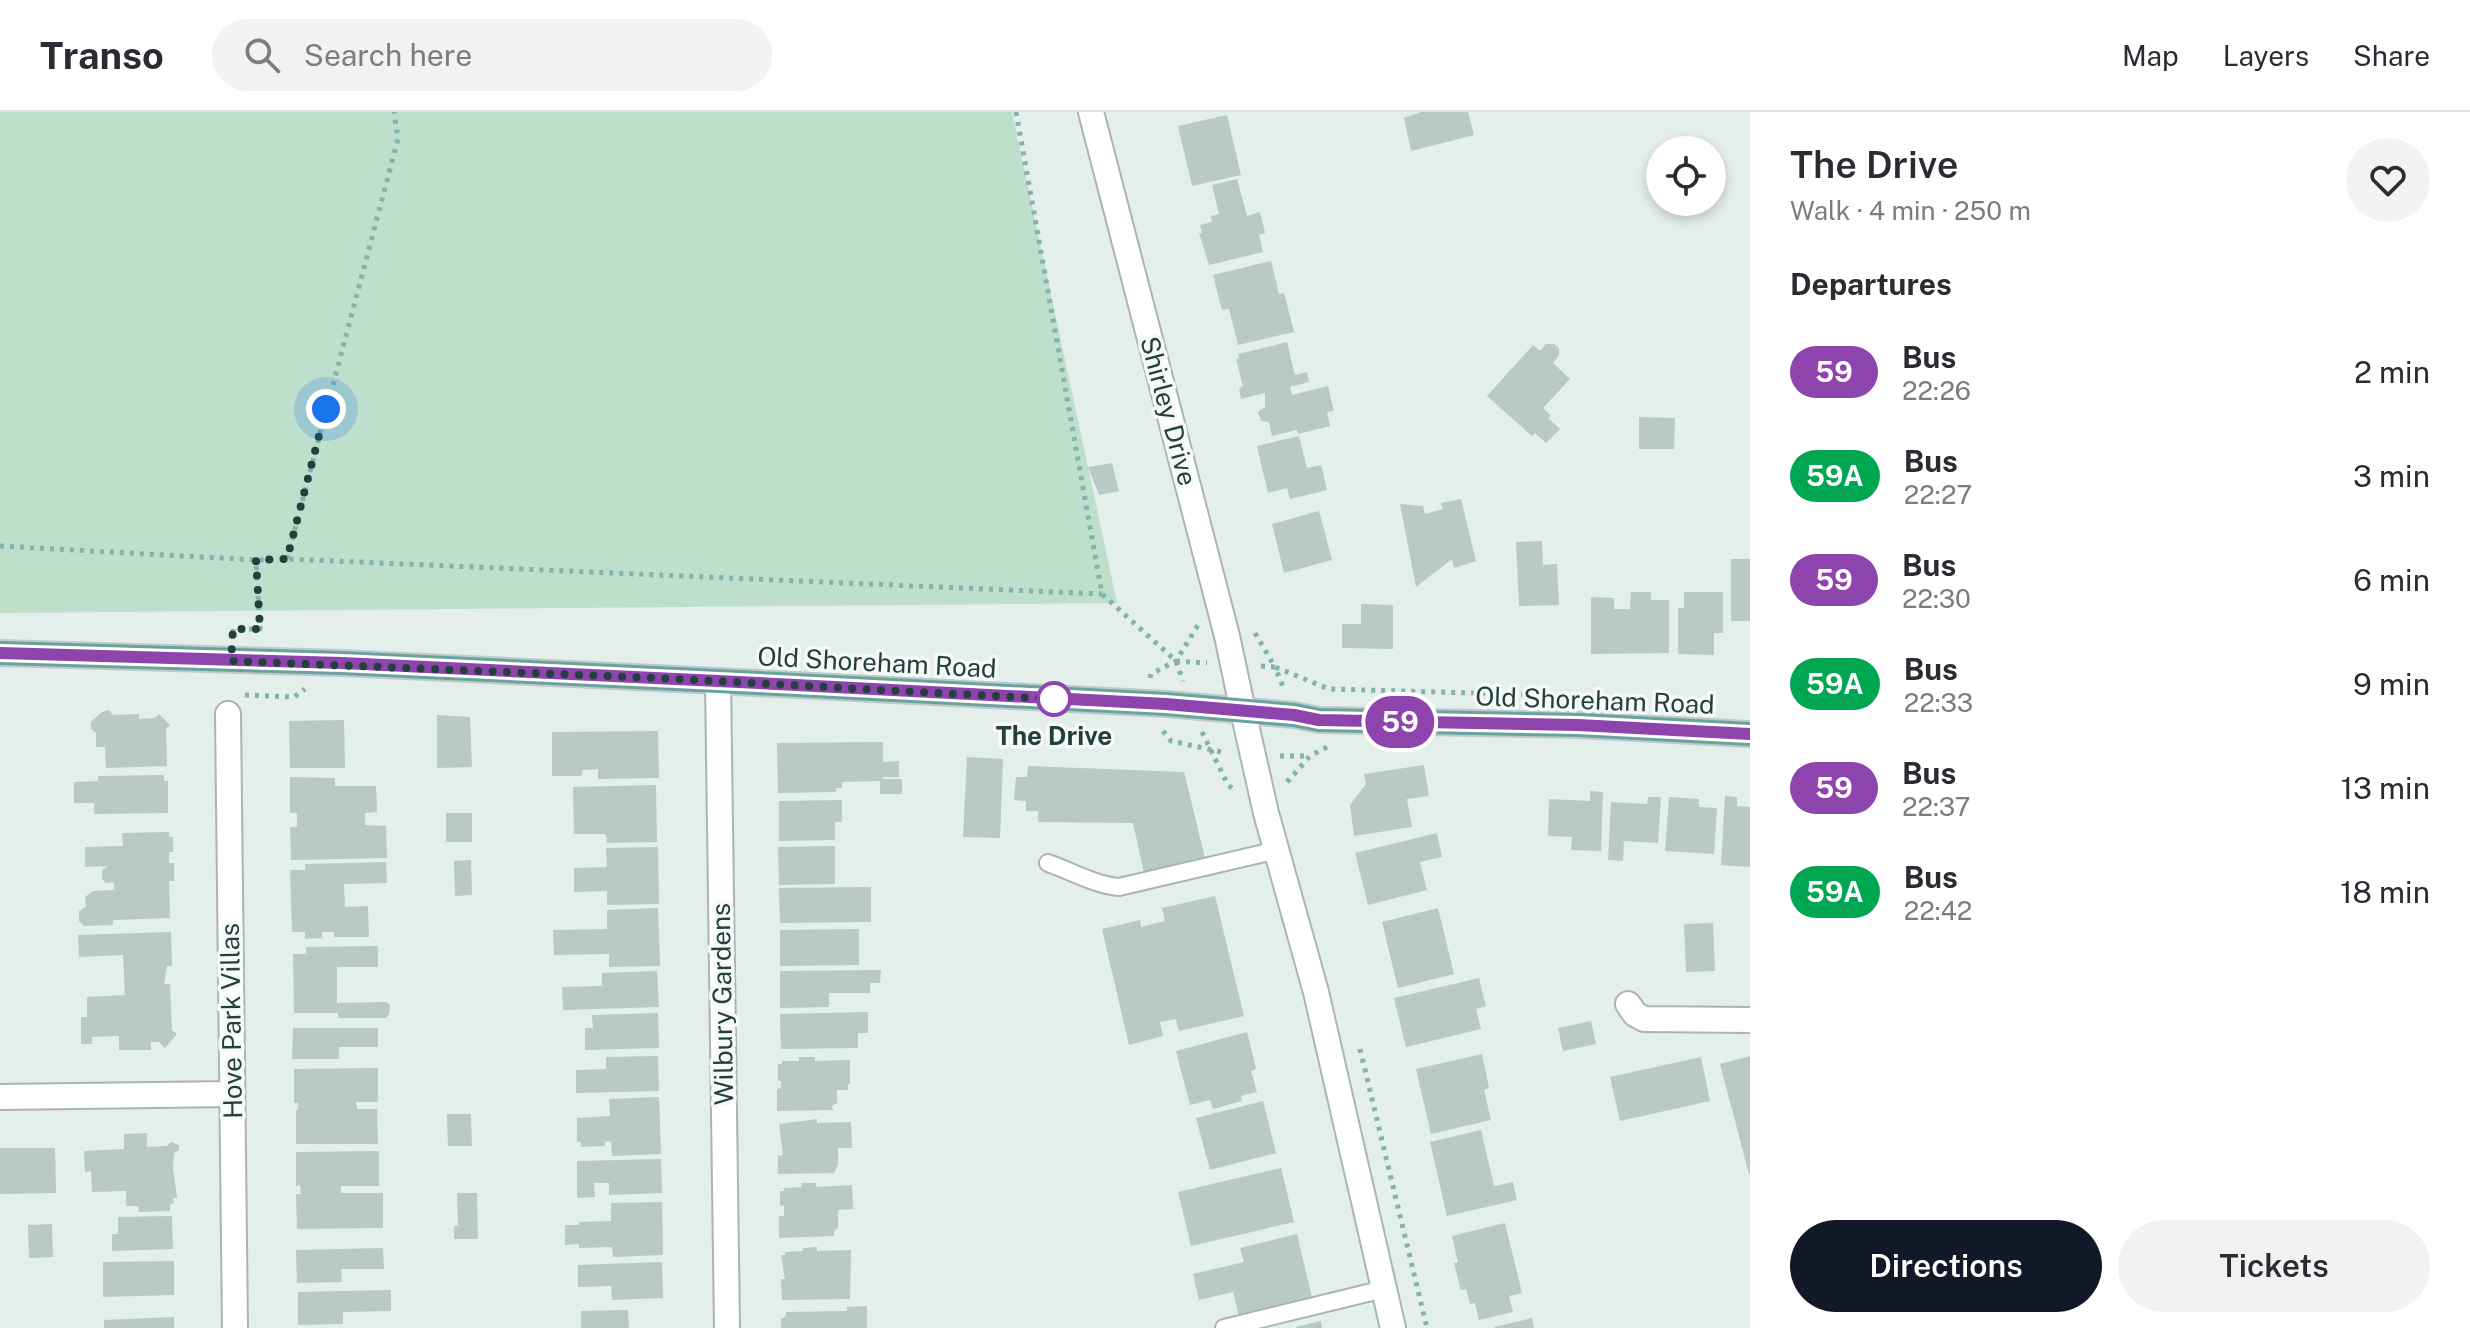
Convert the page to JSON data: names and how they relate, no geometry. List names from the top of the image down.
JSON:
{
  "streets": {
    "main road": ["Old Shoreham Road"],
    "street": ["Shirley Drive", "Wilbury Gardens", "Hove Park Villas"]
  },
  "crossings": [
    ["Shirley Drive", "Old Shoreham Road"],
    ["Old Shoreham Road", "Wilbury Gardens"]
  ],
  "places": ["The Drive"],
  "lines": ["bus line 59"],
  "page": {
    "header": "Transo",
    "search": "Search here",
    "nav": ["Map", "Layers", "Share"],
    "on_map": "59",
    "heading": [
      ["The Drive", "Walk · 4 min · 250 m"],
      "Departures"
    ],
    "list": [
      {
        "mark": "59",
        "name": "Bus",
        "note": "22:26",
        "value": "2 min"
      },
      {
        "mark": "59A",
        "name": "Bus",
        "note": "22:27",
        "value": "3 min"
      },
      {
        "mark": "59",
        "name": "Bus",
        "note": "22:30",
        "value": "6 min"
      },
      {
        "mark": "59A",
        "name": "Bus",
        "note": "22:33",
        "value": "9 min"
      },
      {
        "mark": "59",
        "name": "Bus",
        "note": "22:37",
        "value": "13 min"
      },
      {
        "mark": "59A",
        "name": "Bus",
        "note": "22:42",
        "value": "18 min"
      }
    ],
    "buttons": ["Directions", "Tickets"]
  }
}
